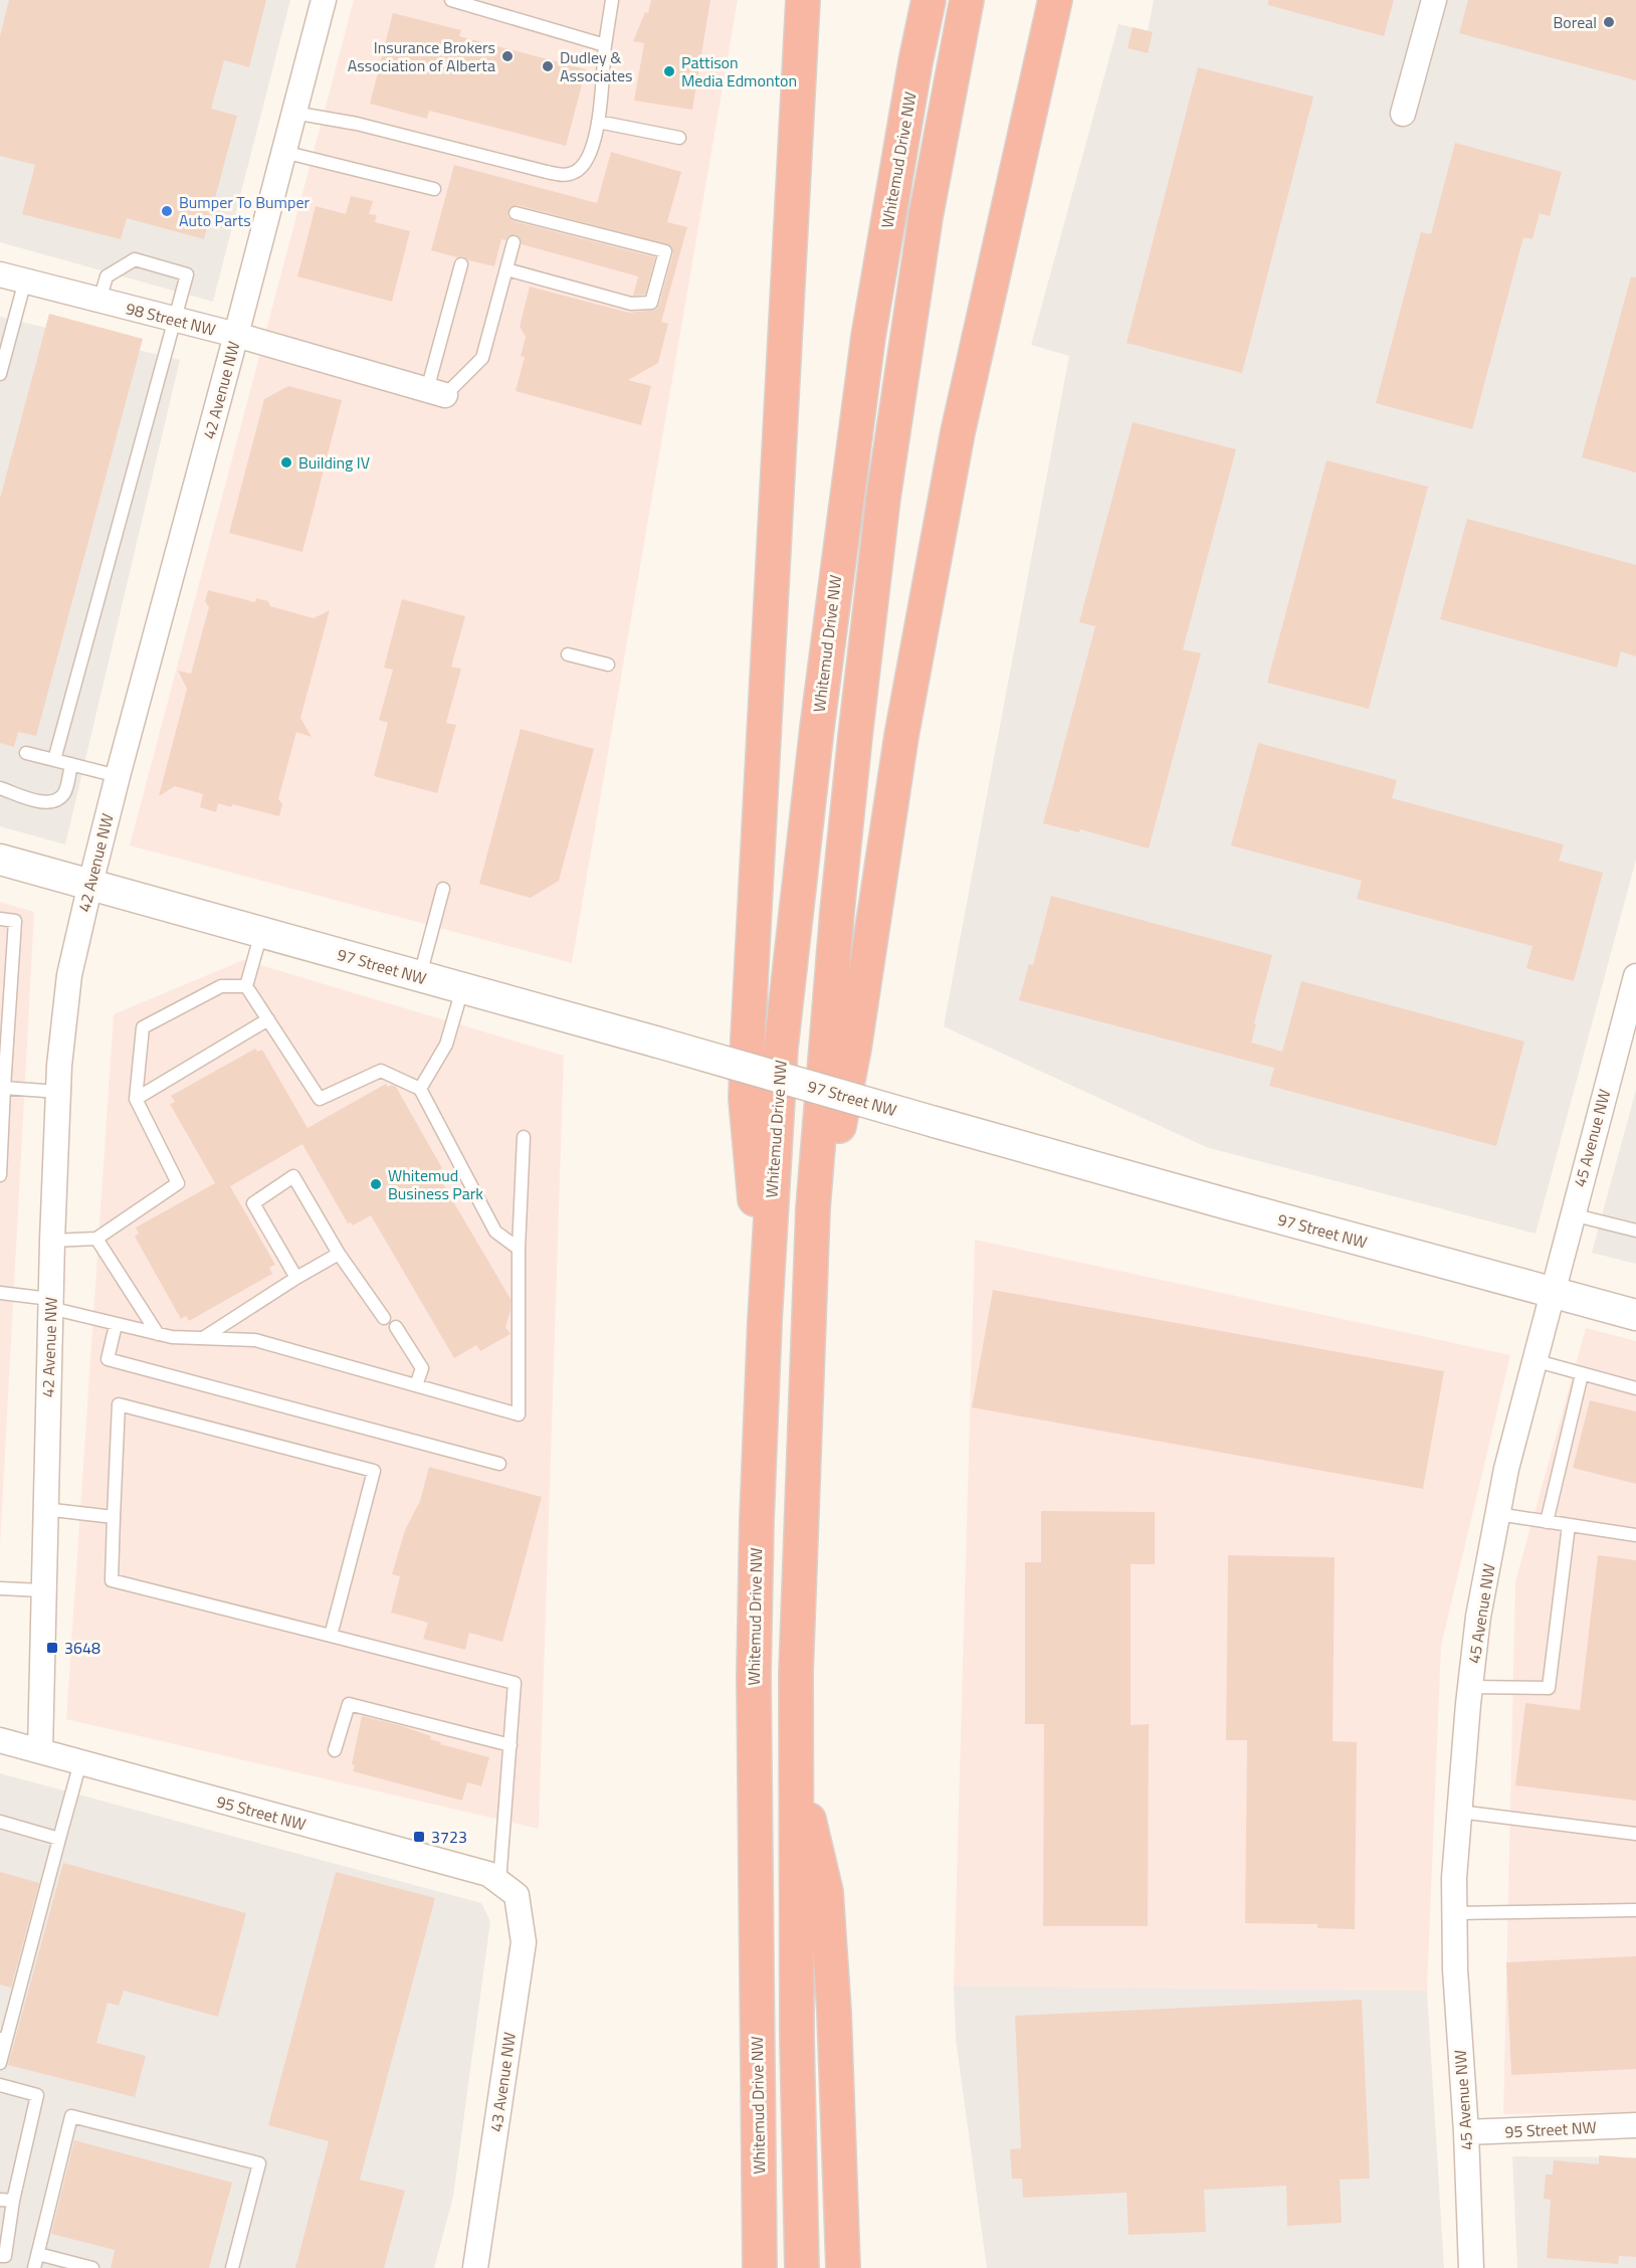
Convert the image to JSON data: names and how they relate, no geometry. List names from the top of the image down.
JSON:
{
  "streets": {
    "highway": ["Whitemud Drive NW"],
    "street": [
      "98 Street NW",
      "42 Avenue NW",
      "97 Street NW",
      "45 Avenue NW",
      "95 Street NW",
      "43 Avenue NW"
    ]
  },
  "crossings": [
    ["98 Street NW", "42 Avenue NW"],
    ["42 Avenue NW", "97 Street NW"],
    ["42 Avenue NW", "95 Street NW"],
    ["97 Street NW", "45 Avenue NW"],
    ["45 Avenue NW", "95 Street NW"],
    ["95 Street NW", "43 Avenue NW"]
  ],
  "places": {
    "other": [
      "Boreal",
      "Insurance Brokers Association of Alberta",
      "Dudley & Associates",
      "Pattison Media Edmonton",
      "Bumper To Bumper Auto Parts",
      "Building IV",
      "Whitemud Business Park"
    ],
    "transit": ["3648", "3723"]
  }
}
